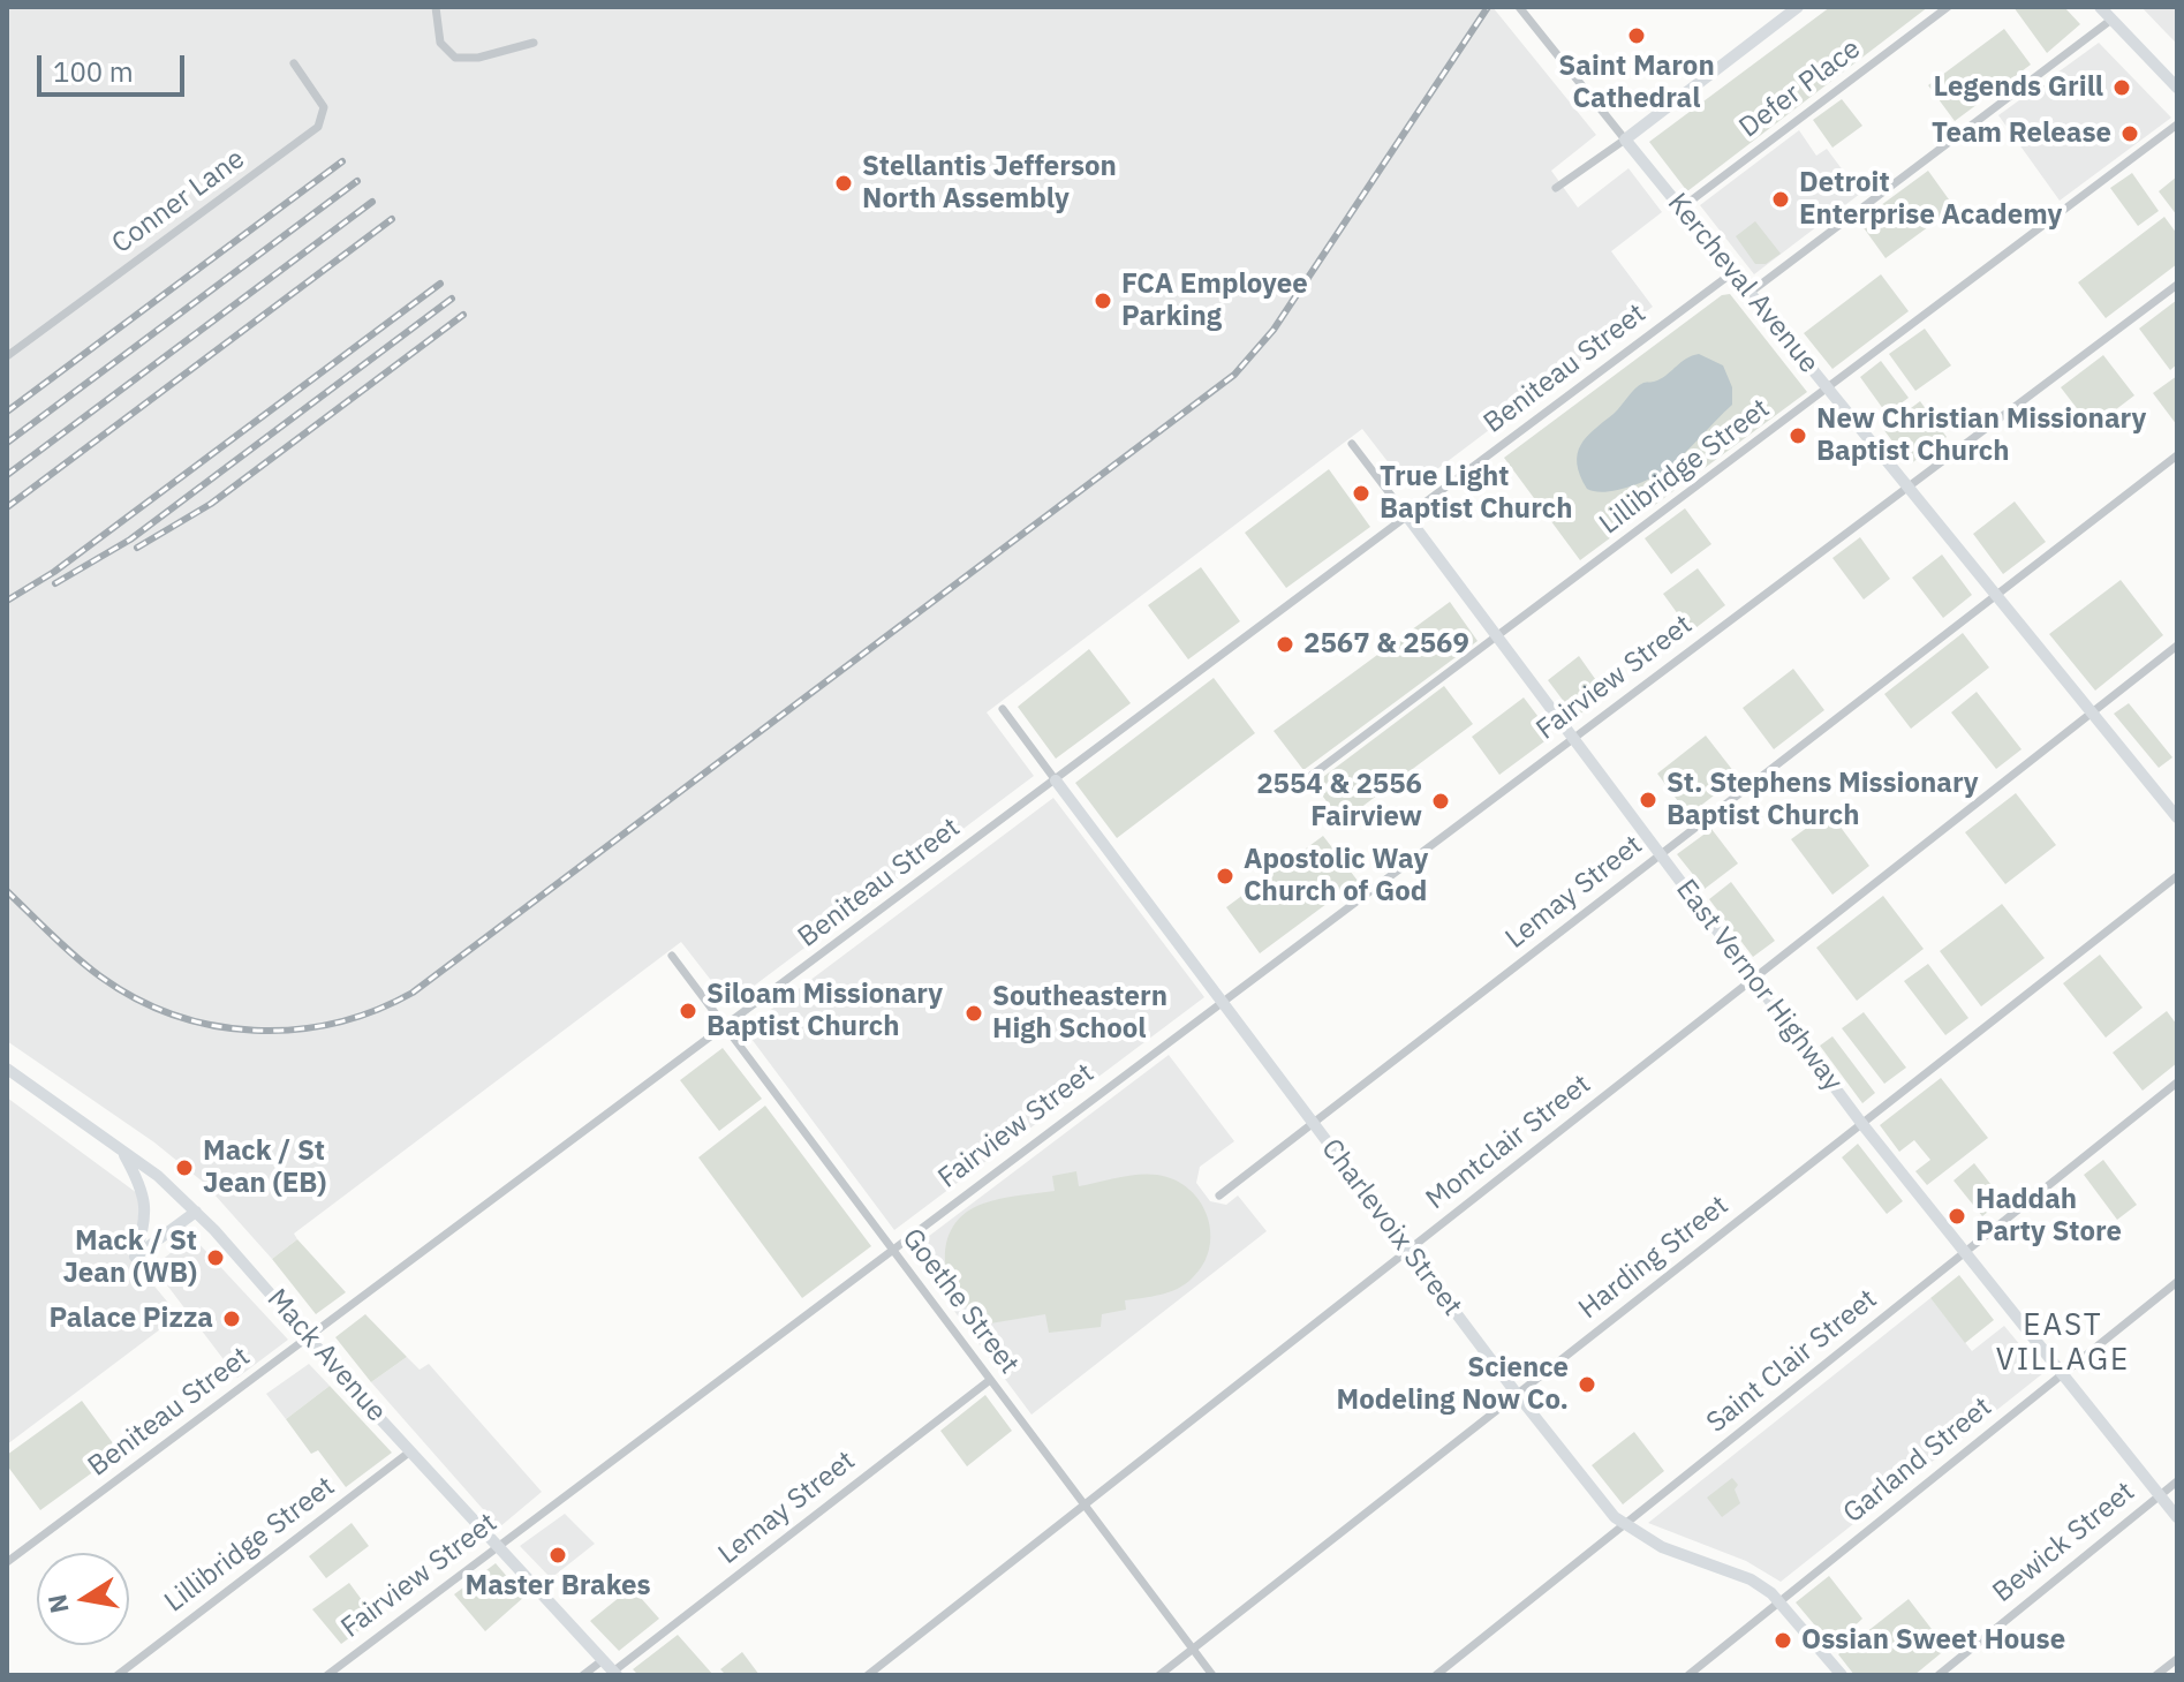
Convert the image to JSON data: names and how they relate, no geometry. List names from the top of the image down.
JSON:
{
  "streets": {
    "street": [
      "Defer Place",
      "Conner Lane",
      "Kercheval Avenue",
      "Beniteau Street",
      "Lillibridge Street",
      "Fairview Street",
      "Lemay Street",
      "East Vernor Highway",
      "Montclair Street",
      "Charlevoix Street",
      "Harding Street",
      "Goethe Street",
      "Mack Avenue",
      "Saint Clair Street",
      "Garland Street",
      "Bewick Street"
    ]
  },
  "crossings": [
    ["Defer Place", "Kercheval Avenue"],
    ["Kercheval Avenue", "Beniteau Street"],
    ["Kercheval Avenue", "Lillibridge Street"],
    ["Kercheval Avenue", "Fairview Street"],
    ["Kercheval Avenue", "Lemay Street"],
    ["Kercheval Avenue", "Montclair Street"],
    ["Beniteau Street", "East Vernor Highway"],
    ["Beniteau Street", "Charlevoix Street"],
    ["Beniteau Street", "Goethe Street"],
    ["Beniteau Street", "Mack Avenue"],
    ["Lillibridge Street", "East Vernor Highway"],
    ["Lillibridge Street", "Mack Avenue"],
    ["Fairview Street", "East Vernor Highway"],
    ["Fairview Street", "Charlevoix Street"],
    ["Fairview Street", "Goethe Street"],
    ["Fairview Street", "Mack Avenue"],
    ["Lemay Street", "East Vernor Highway"],
    ["Lemay Street", "Charlevoix Street"],
    ["Lemay Street", "Goethe Street"],
    ["Lemay Street", "Mack Avenue"],
    ["East Vernor Highway", "Montclair Street"],
    ["East Vernor Highway", "Harding Street"],
    ["East Vernor Highway", "Saint Clair Street"],
    ["East Vernor Highway", "Garland Street"],
    ["East Vernor Highway", "Bewick Street"],
    ["Montclair Street", "Charlevoix Street"],
    ["Montclair Street", "Goethe Street"],
    ["Charlevoix Street", "Harding Street"],
    ["Charlevoix Street", "Saint Clair Street"],
    ["Charlevoix Street", "Garland Street"],
    ["Harding Street", "Goethe Street"]
  ],
  "districts": ["EAST VILLAGE"],
  "places": [
    "Saint Maron Cathedral",
    "Legends Grill",
    "Team Release",
    "Stellantis Jefferson North Assembly",
    "Detroit Enterprise Academy",
    "FCA Employee Parking",
    "New Christian Missionary Baptist Church",
    "True Light Baptist Church",
    "2567 & 2569",
    "St. Stephens Missionary Baptist Church",
    "2554 & 2556 Fairview",
    "Apostolic Way Church of God",
    "Siloam Missionary Baptist Church",
    "Southeastern High School",
    "Mack / St Jean (EB)",
    "Haddah Party Store",
    "Mack / St Jean (WB)",
    "Palace Pizza",
    "Science Modeling Now Co.",
    "Master Brakes",
    "Ossian Sweet House"
  ],
  "scale_bar": "100 m",
  "north": "left"
}
